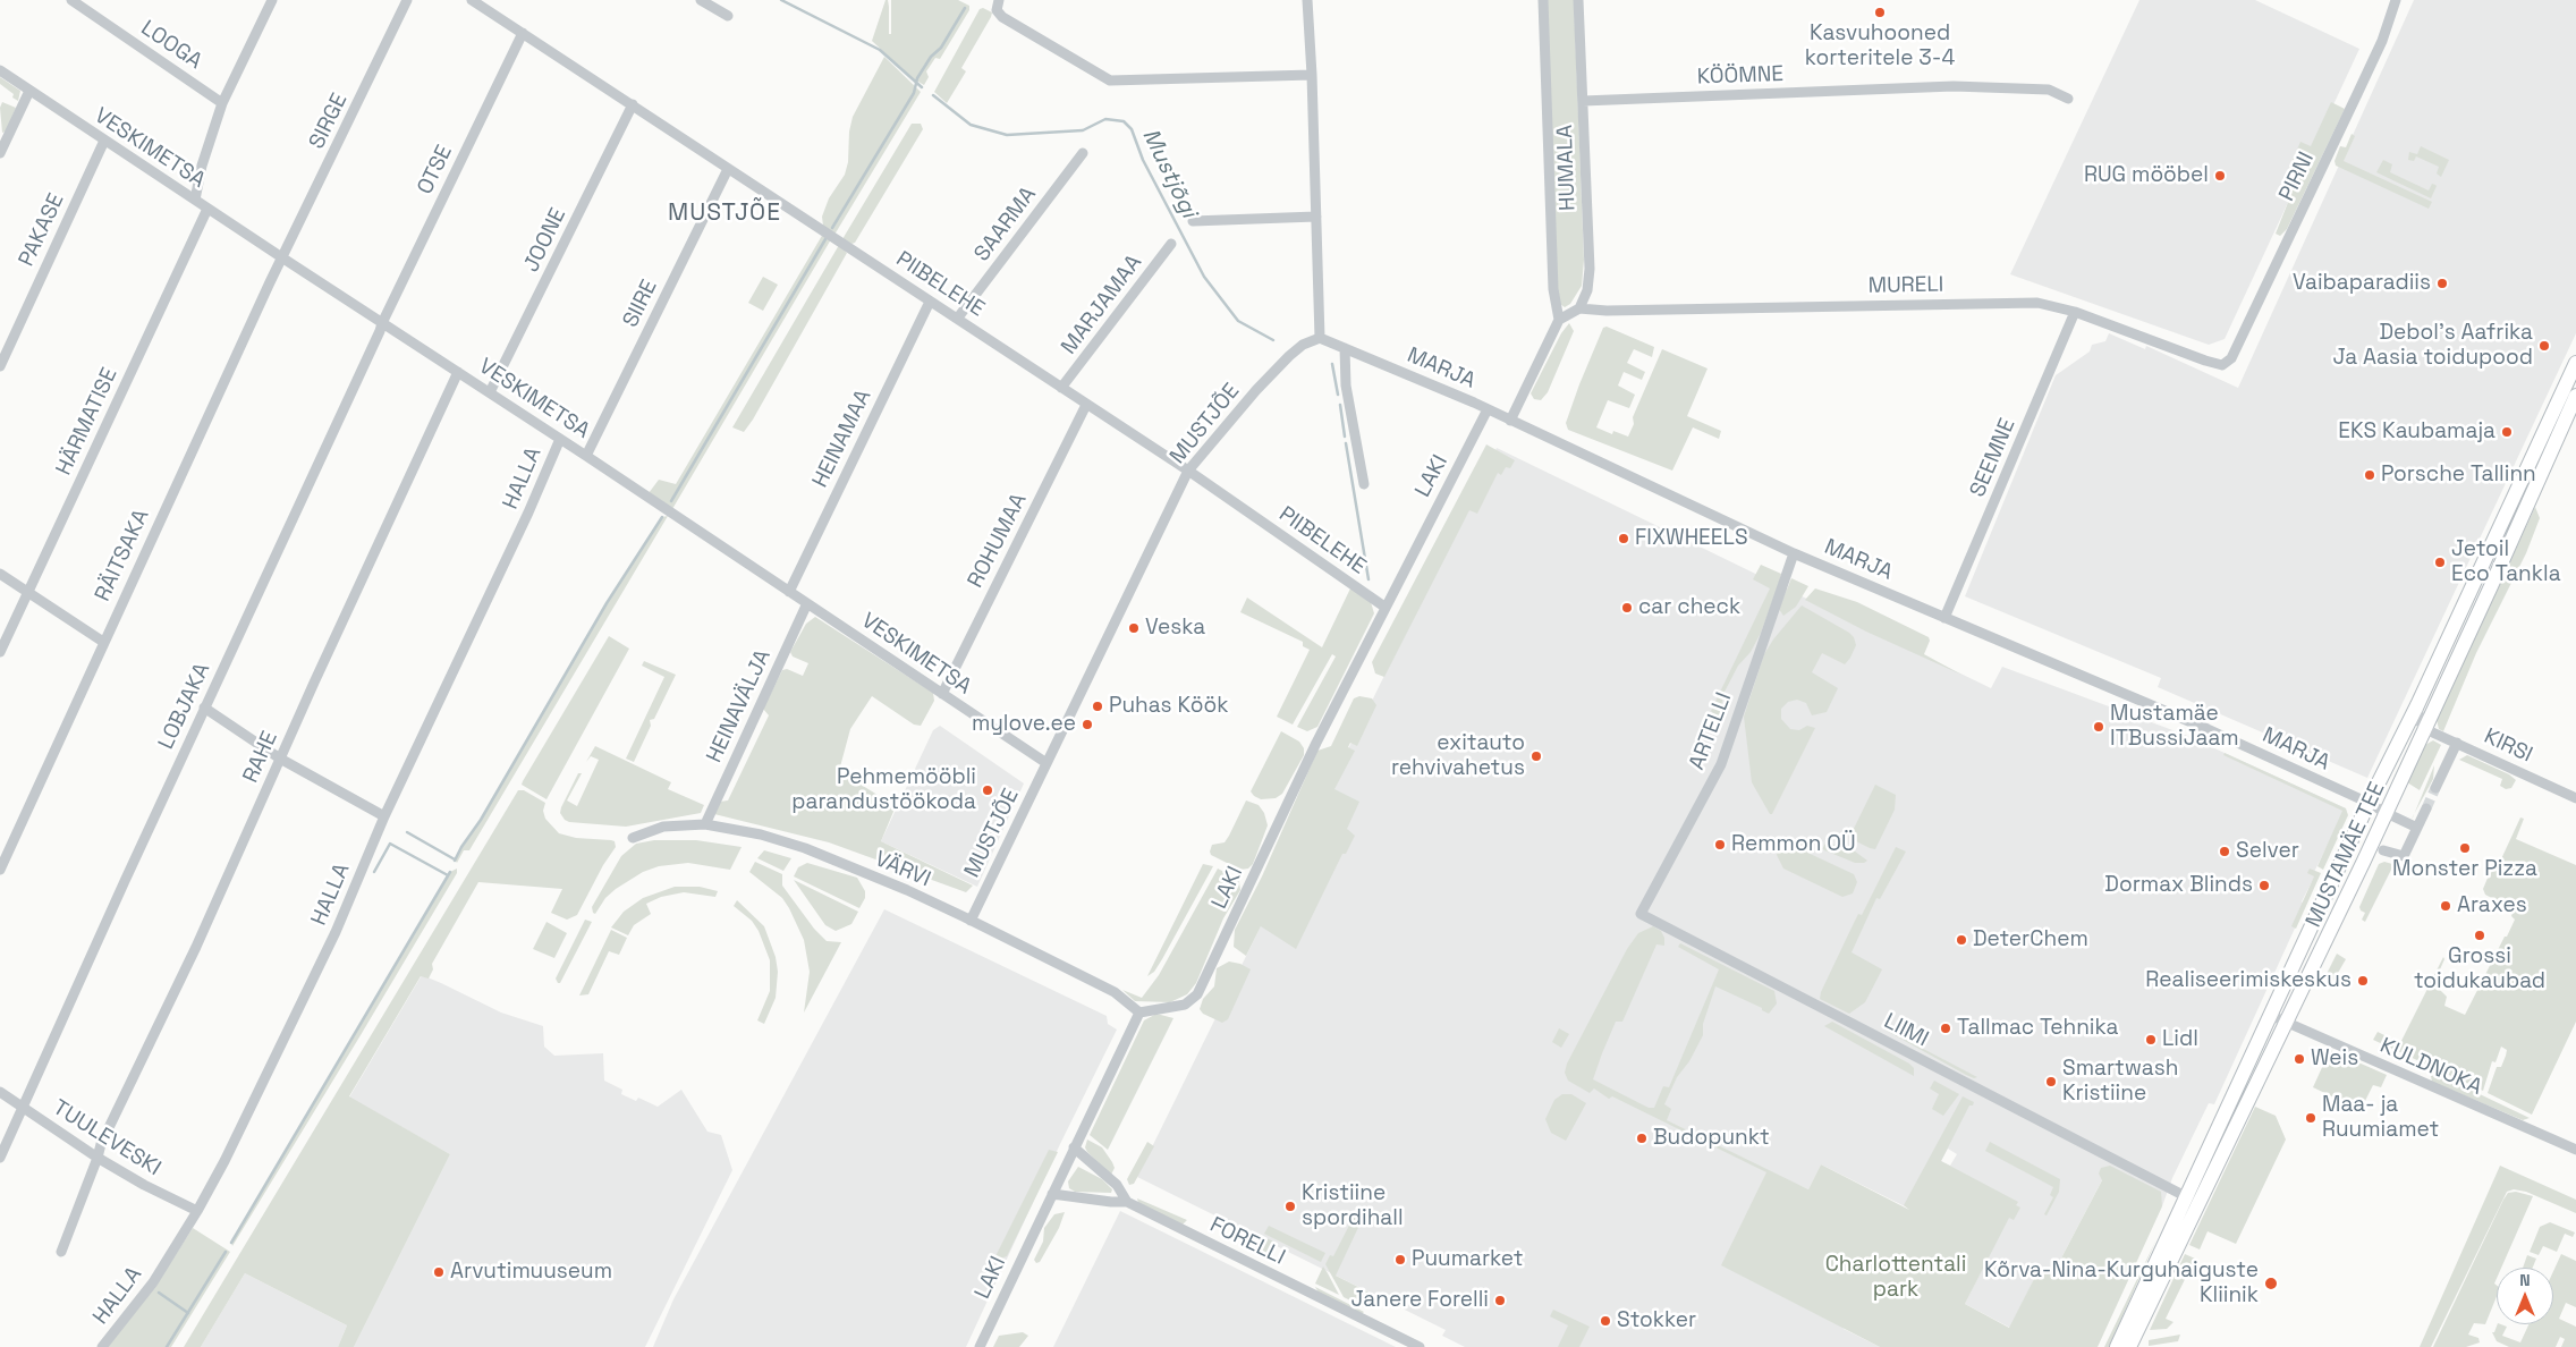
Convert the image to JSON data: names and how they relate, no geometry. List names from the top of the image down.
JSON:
{
  "streets": {
    "main road": ["MUSTAMÄE TEE"],
    "street": [
      "LOOGA",
      "KÖÖMNE",
      "SIRGE",
      "VESKIMETSA",
      "HUMALA",
      "OTSE",
      "PIRNI",
      "SAARMA",
      "PAKASE",
      "JOONE",
      "PIIBELEHE",
      "MURELI",
      "SIIRE",
      "MARJAMAA",
      "MARJA",
      "HÄRMATISE",
      "MUSTJÕE",
      "HEINAMAA",
      "SEEMNE",
      "LAKI",
      "HALLA",
      "ROHUMAA",
      "RÄITSAKA",
      "LOBJAKA",
      "HEINAVÄLJA",
      "ARTELLI",
      "KIRSI",
      "RAHE",
      "VÄRVI",
      "LIIMI",
      "KULDNOKA",
      "TUULEVESKI",
      "FORELLI"
    ]
  },
  "crossings": [
    ["KÖÖMNE", "HUMALA"],
    ["SIRGE", "VESKIMETSA"],
    ["SIRGE", "RÄITSAKA"],
    ["VESKIMETSA", "OTSE"],
    ["VESKIMETSA", "PAKASE"],
    ["VESKIMETSA", "JOONE"],
    ["VESKIMETSA", "SIIRE"],
    ["VESKIMETSA", "HÄRMATISE"],
    ["VESKIMETSA", "MUSTJÕE"],
    ["VESKIMETSA", "HEINAMAA"],
    ["VESKIMETSA", "HALLA"],
    ["VESKIMETSA", "ROHUMAA"],
    ["VESKIMETSA", "RÄITSAKA"],
    ["VESKIMETSA", "LOBJAKA"],
    ["VESKIMETSA", "HEINAVÄLJA"],
    ["VESKIMETSA", "RAHE"],
    ["HUMALA", "MURELI"],
    ["OTSE", "PIIBELEHE"],
    ["OTSE", "LOBJAKA"],
    ["PIRNI", "MURELI"],
    ["SAARMA", "PIIBELEHE"],
    ["JOONE", "PIIBELEHE"],
    ["PIIBELEHE", "SIIRE"],
    ["PIIBELEHE", "MARJAMAA"],
    ["PIIBELEHE", "MUSTJÕE"],
    ["PIIBELEHE", "HEINAMAA"],
    ["PIIBELEHE", "LAKI"],
    ["PIIBELEHE", "ROHUMAA"],
    ["MURELI", "SEEMNE"],
    ["MARJA", "MUSTJÕE"],
    ["MARJA", "SEEMNE"],
    ["MARJA", "LAKI"],
    ["MARJA", "ARTELLI"],
    ["MARJA", "MUSTAMÄE TEE"],
    ["MUSTJÕE", "VÄRVI"],
    ["LAKI", "VÄRVI"],
    ["LAKI", "FORELLI"],
    ["HALLA", "TUULEVESKI"],
    ["LOBJAKA", "TUULEVESKI"],
    ["HEINAVÄLJA", "VÄRVI"],
    ["ARTELLI", "LIIMI"],
    ["KIRSI", "MUSTAMÄE TEE"],
    ["RAHE", "TUULEVESKI"],
    ["MUSTAMÄE TEE", "LIIMI"],
    ["MUSTAMÄE TEE", "KULDNOKA"]
  ],
  "districts": ["MUSTJÕE"],
  "water": ["Mustjõgi"],
  "parks": ["Charlottentali park"],
  "places": [
    "Kasvuhooned korteritele 3-4",
    "RUG mööbel",
    "Vaibaparadiis",
    "Debol's Aafrika Ja Aasia toidupood",
    "EKS Kaubamaja",
    "Porsche Tallinn",
    "FIXWHEELS",
    "Jetoil Eco Tankla",
    "car check",
    "Veska",
    "Puhas Köök",
    "mylove.ee",
    "Mustamäe ITBussiJaam",
    "exitauto rehvivahetus",
    "Pehmemööbli parandustöökoda",
    "Remmon OÜ",
    "Monster Pizza",
    "Selver",
    "Dormax Blinds",
    "Araxes",
    "Grossi toidukaubad",
    "DeterChem",
    "Realiseerimiskeskus",
    "Tallmac Tehnika",
    "Lidl",
    "Weis",
    "Smartwash Kristiine",
    "Maa- ja Ruumiamet",
    "Budopunkt",
    "Kristiine spordihall",
    "Puumarket",
    "Arvutimuuseum",
    "Kõrva-Nina-Kurguhaiguste Kliinik",
    "Janere Forelli",
    "Stokker"
  ],
  "north": "top"
}
